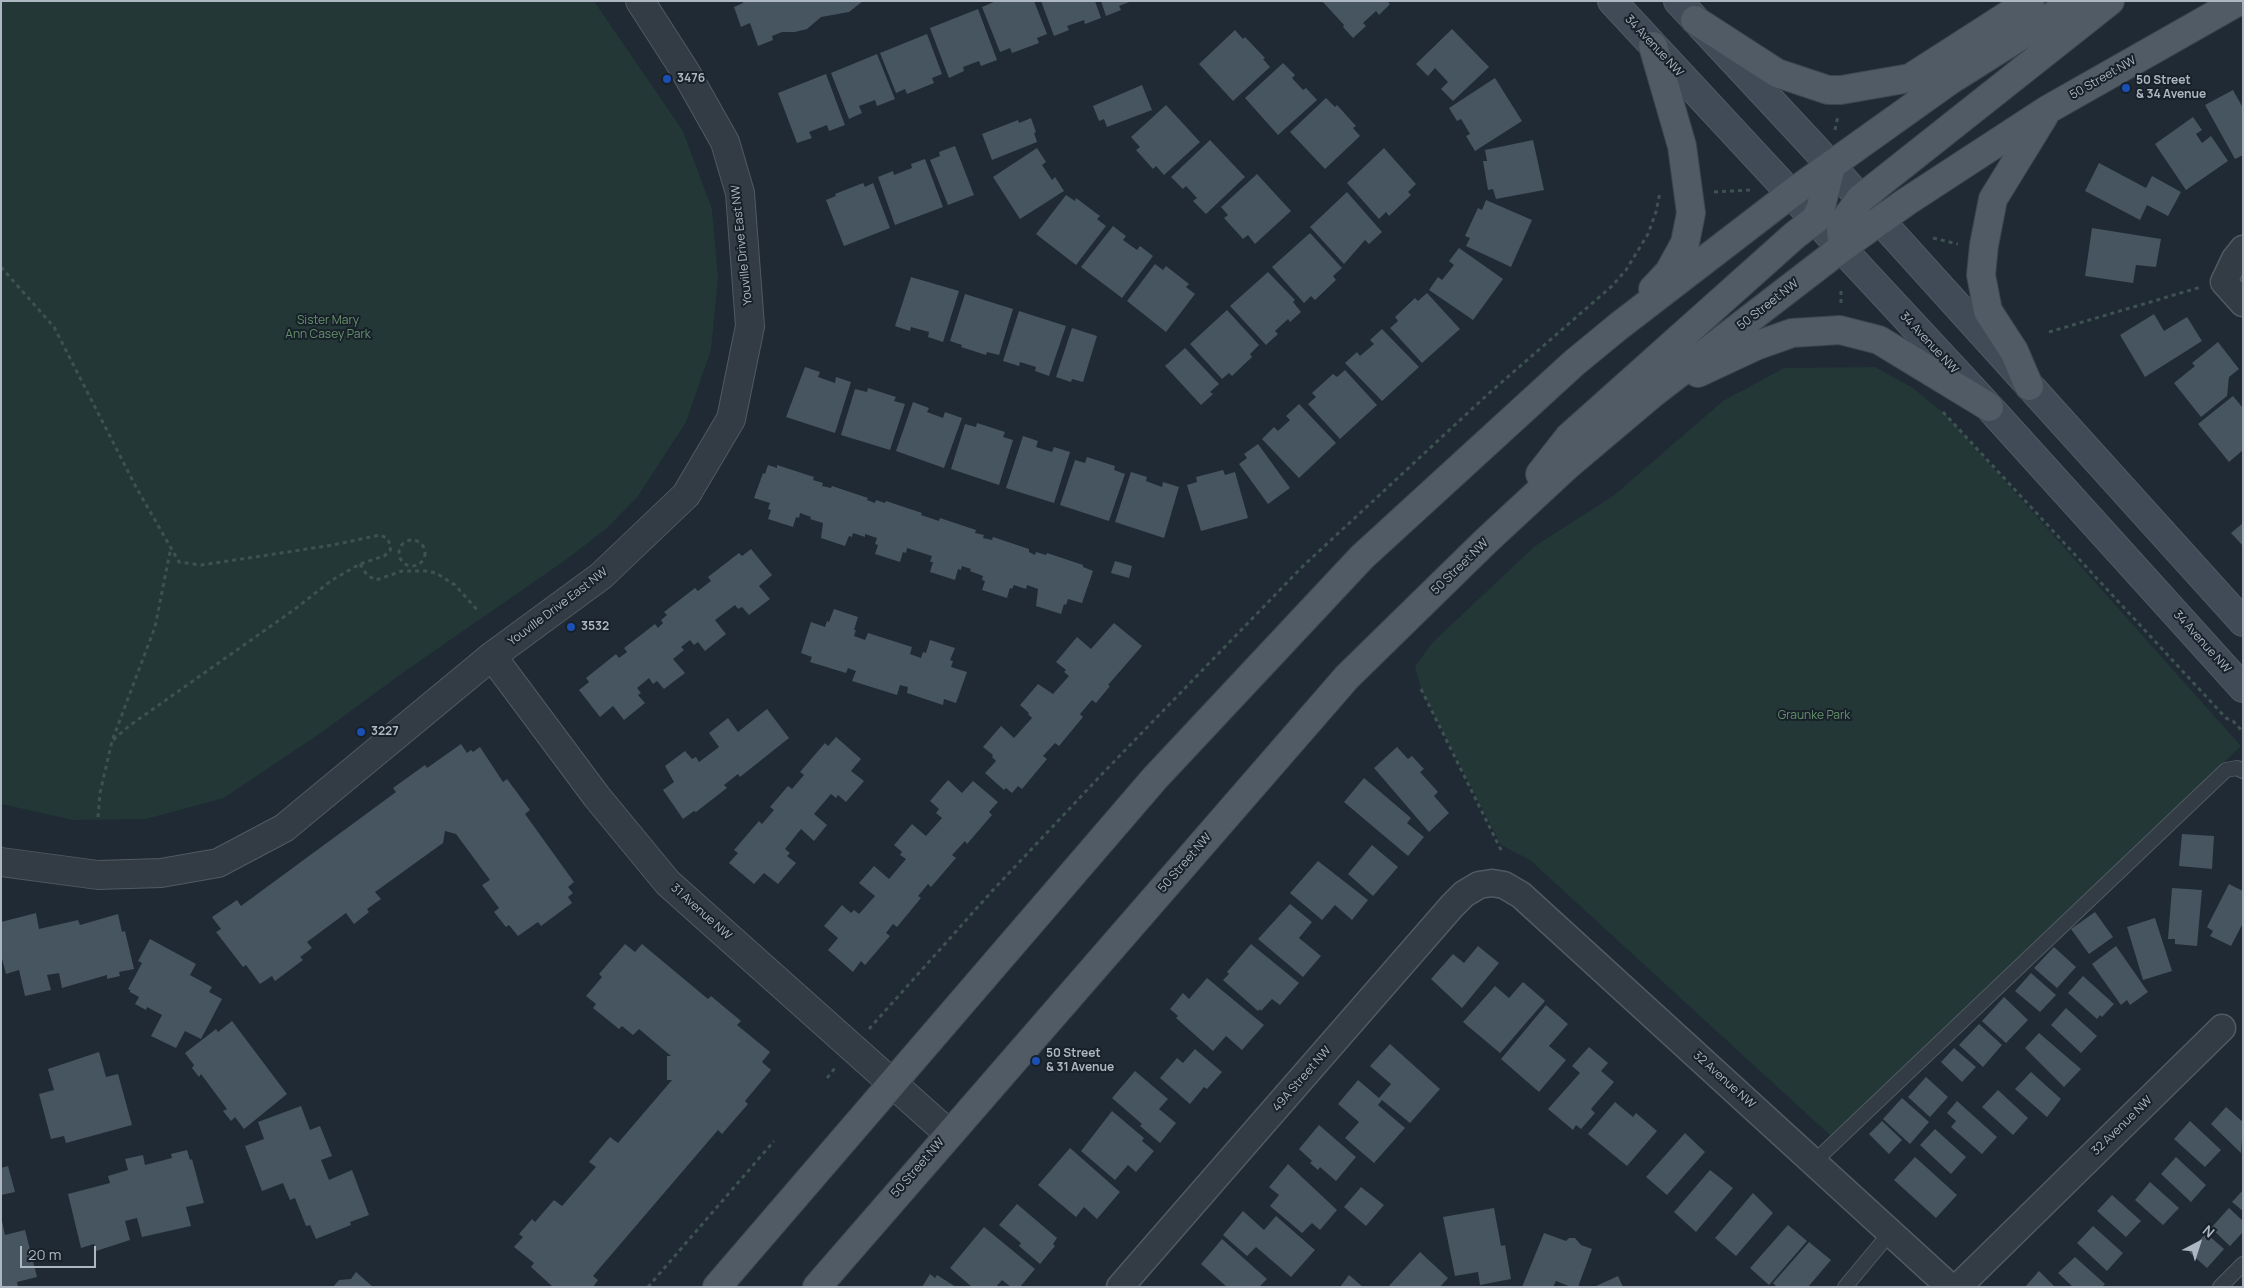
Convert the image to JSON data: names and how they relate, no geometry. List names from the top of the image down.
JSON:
{
  "streets": {
    "main road": ["34 Avenue NW", "50 Street NW"],
    "street": [
      "Youville Drive East NW",
      "31 Avenue NW",
      "49A Street NW",
      "32 Avenue NW"
    ]
  },
  "crossings": [
    ["34 Avenue NW", "50 Street NW"],
    ["50 Street NW", "31 Avenue NW"],
    ["Youville Drive East NW", "31 Avenue NW"],
    ["49A Street NW", "32 Avenue NW"]
  ],
  "parks": ["Sister Mary Ann Casey Park", "Graunke Park"],
  "places": [
    "3476",
    "50 Street & 34 Avenue",
    "3532",
    "3227",
    "50 Street & 31 Avenue"
  ],
  "scale_bar": "20 m",
  "north": "top right"
}
